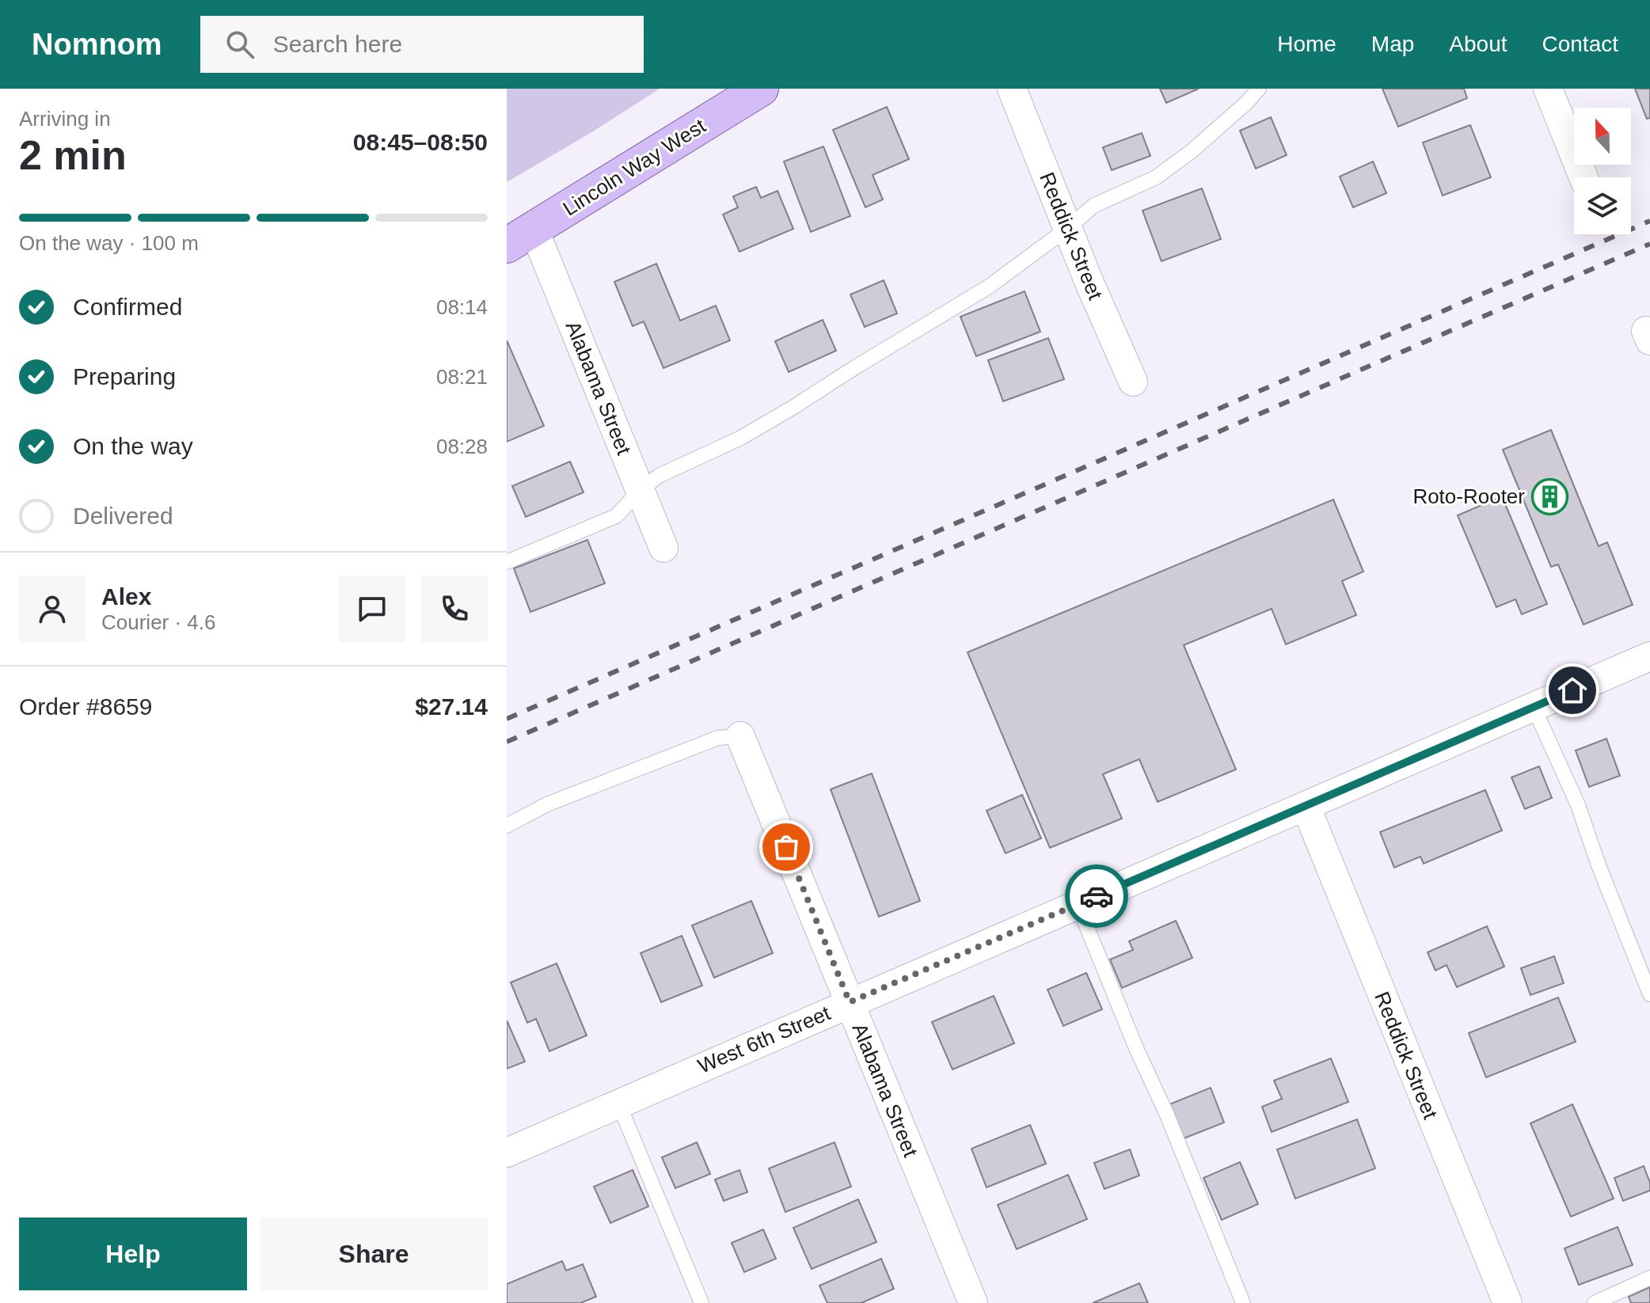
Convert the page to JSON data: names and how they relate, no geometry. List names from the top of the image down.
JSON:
{
  "streets": {
    "main road": ["Lincoln Way West"],
    "street": ["Reddick Street", "Alabama Street", "West 6th Street"]
  },
  "crossings": [
    ["Lincoln Way West", "Alabama Street"],
    ["Reddick Street", "West 6th Street"],
    ["Alabama Street", "West 6th Street"]
  ],
  "places": {
    "building": ["Roto-Rooter"]
  },
  "north": "top",
  "page": {
    "header": "Nomnom",
    "search": "Search here",
    "nav": [
      "Home",
      "Map",
      "About",
      "Contact"
    ],
    "heading": ["2 min", "Arriving in", "08:45–08:50"],
    "panel": [
      "Alex",
      "Courier · 4.6",
      "Order #8659",
      "$27.14"
    ],
    "bar": "On the way · 100 m",
    "list": [
      ["Confirmed", "08:14"],
      ["Preparing", "08:21"],
      ["On the way", "08:28"],
      "Delivered"
    ],
    "buttons": ["Help", "Share"]
  }
}
